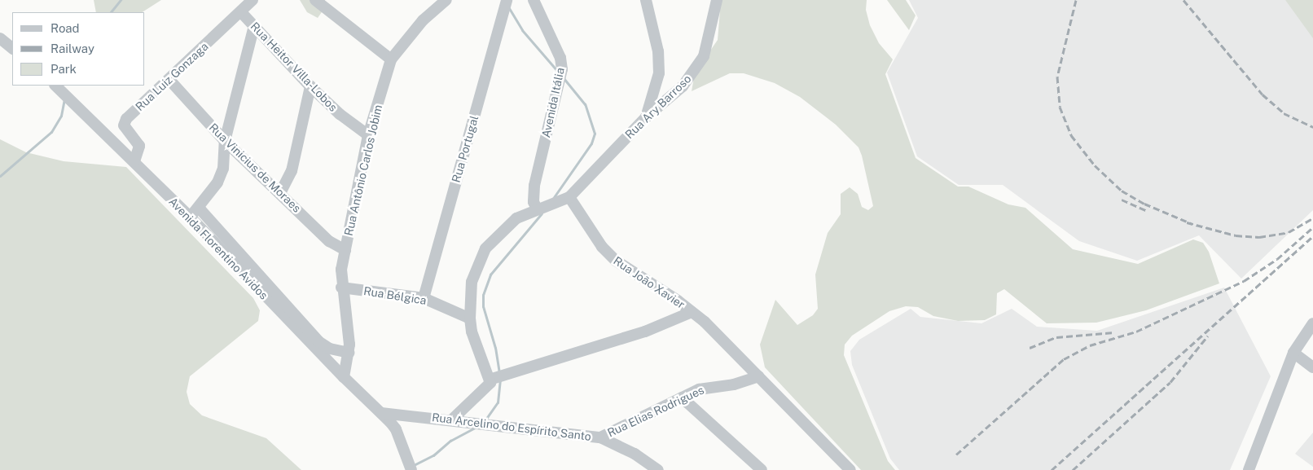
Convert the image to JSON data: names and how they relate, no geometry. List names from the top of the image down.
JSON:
{
  "streets": {
    "street": [
      "Rua Heitor Villa-Lobos",
      "Rua Luiz Gonzaga",
      "Avenida Itália",
      "Rua Ary Barroso",
      "Rua Portugal",
      "Rua Vinicius de Moraes",
      "Rua Antônio Carlos Jobim",
      "Avenida Florentino Avidos",
      "Rua João Xavier",
      "Rua Bélgica",
      "Rua Elias Rodrigues",
      "Rua Arcelino do Espírito Santo"
    ]
  },
  "crossings": [
    ["Rua Heitor Villa-Lobos", "Rua Luiz Gonzaga"],
    ["Rua Heitor Villa-Lobos", "Rua Antônio Carlos Jobim"],
    ["Rua Luiz Gonzaga", "Rua Vinicius de Moraes"],
    ["Rua Luiz Gonzaga", "Avenida Florentino Avidos"],
    ["Rua Ary Barroso", "Rua João Xavier"],
    ["Rua Portugal", "Rua Bélgica"],
    ["Rua Vinicius de Moraes", "Rua Antônio Carlos Jobim"],
    ["Rua Antônio Carlos Jobim", "Avenida Florentino Avidos"],
    ["Rua Antônio Carlos Jobim", "Rua Bélgica"],
    ["Avenida Florentino Avidos", "Rua Arcelino do Espírito Santo"],
    ["Rua João Xavier", "Rua Elias Rodrigues"],
    ["Rua Elias Rodrigues", "Rua Arcelino do Espírito Santo"]
  ],
  "legend": ["Road", "Railway", "Park"]
}
